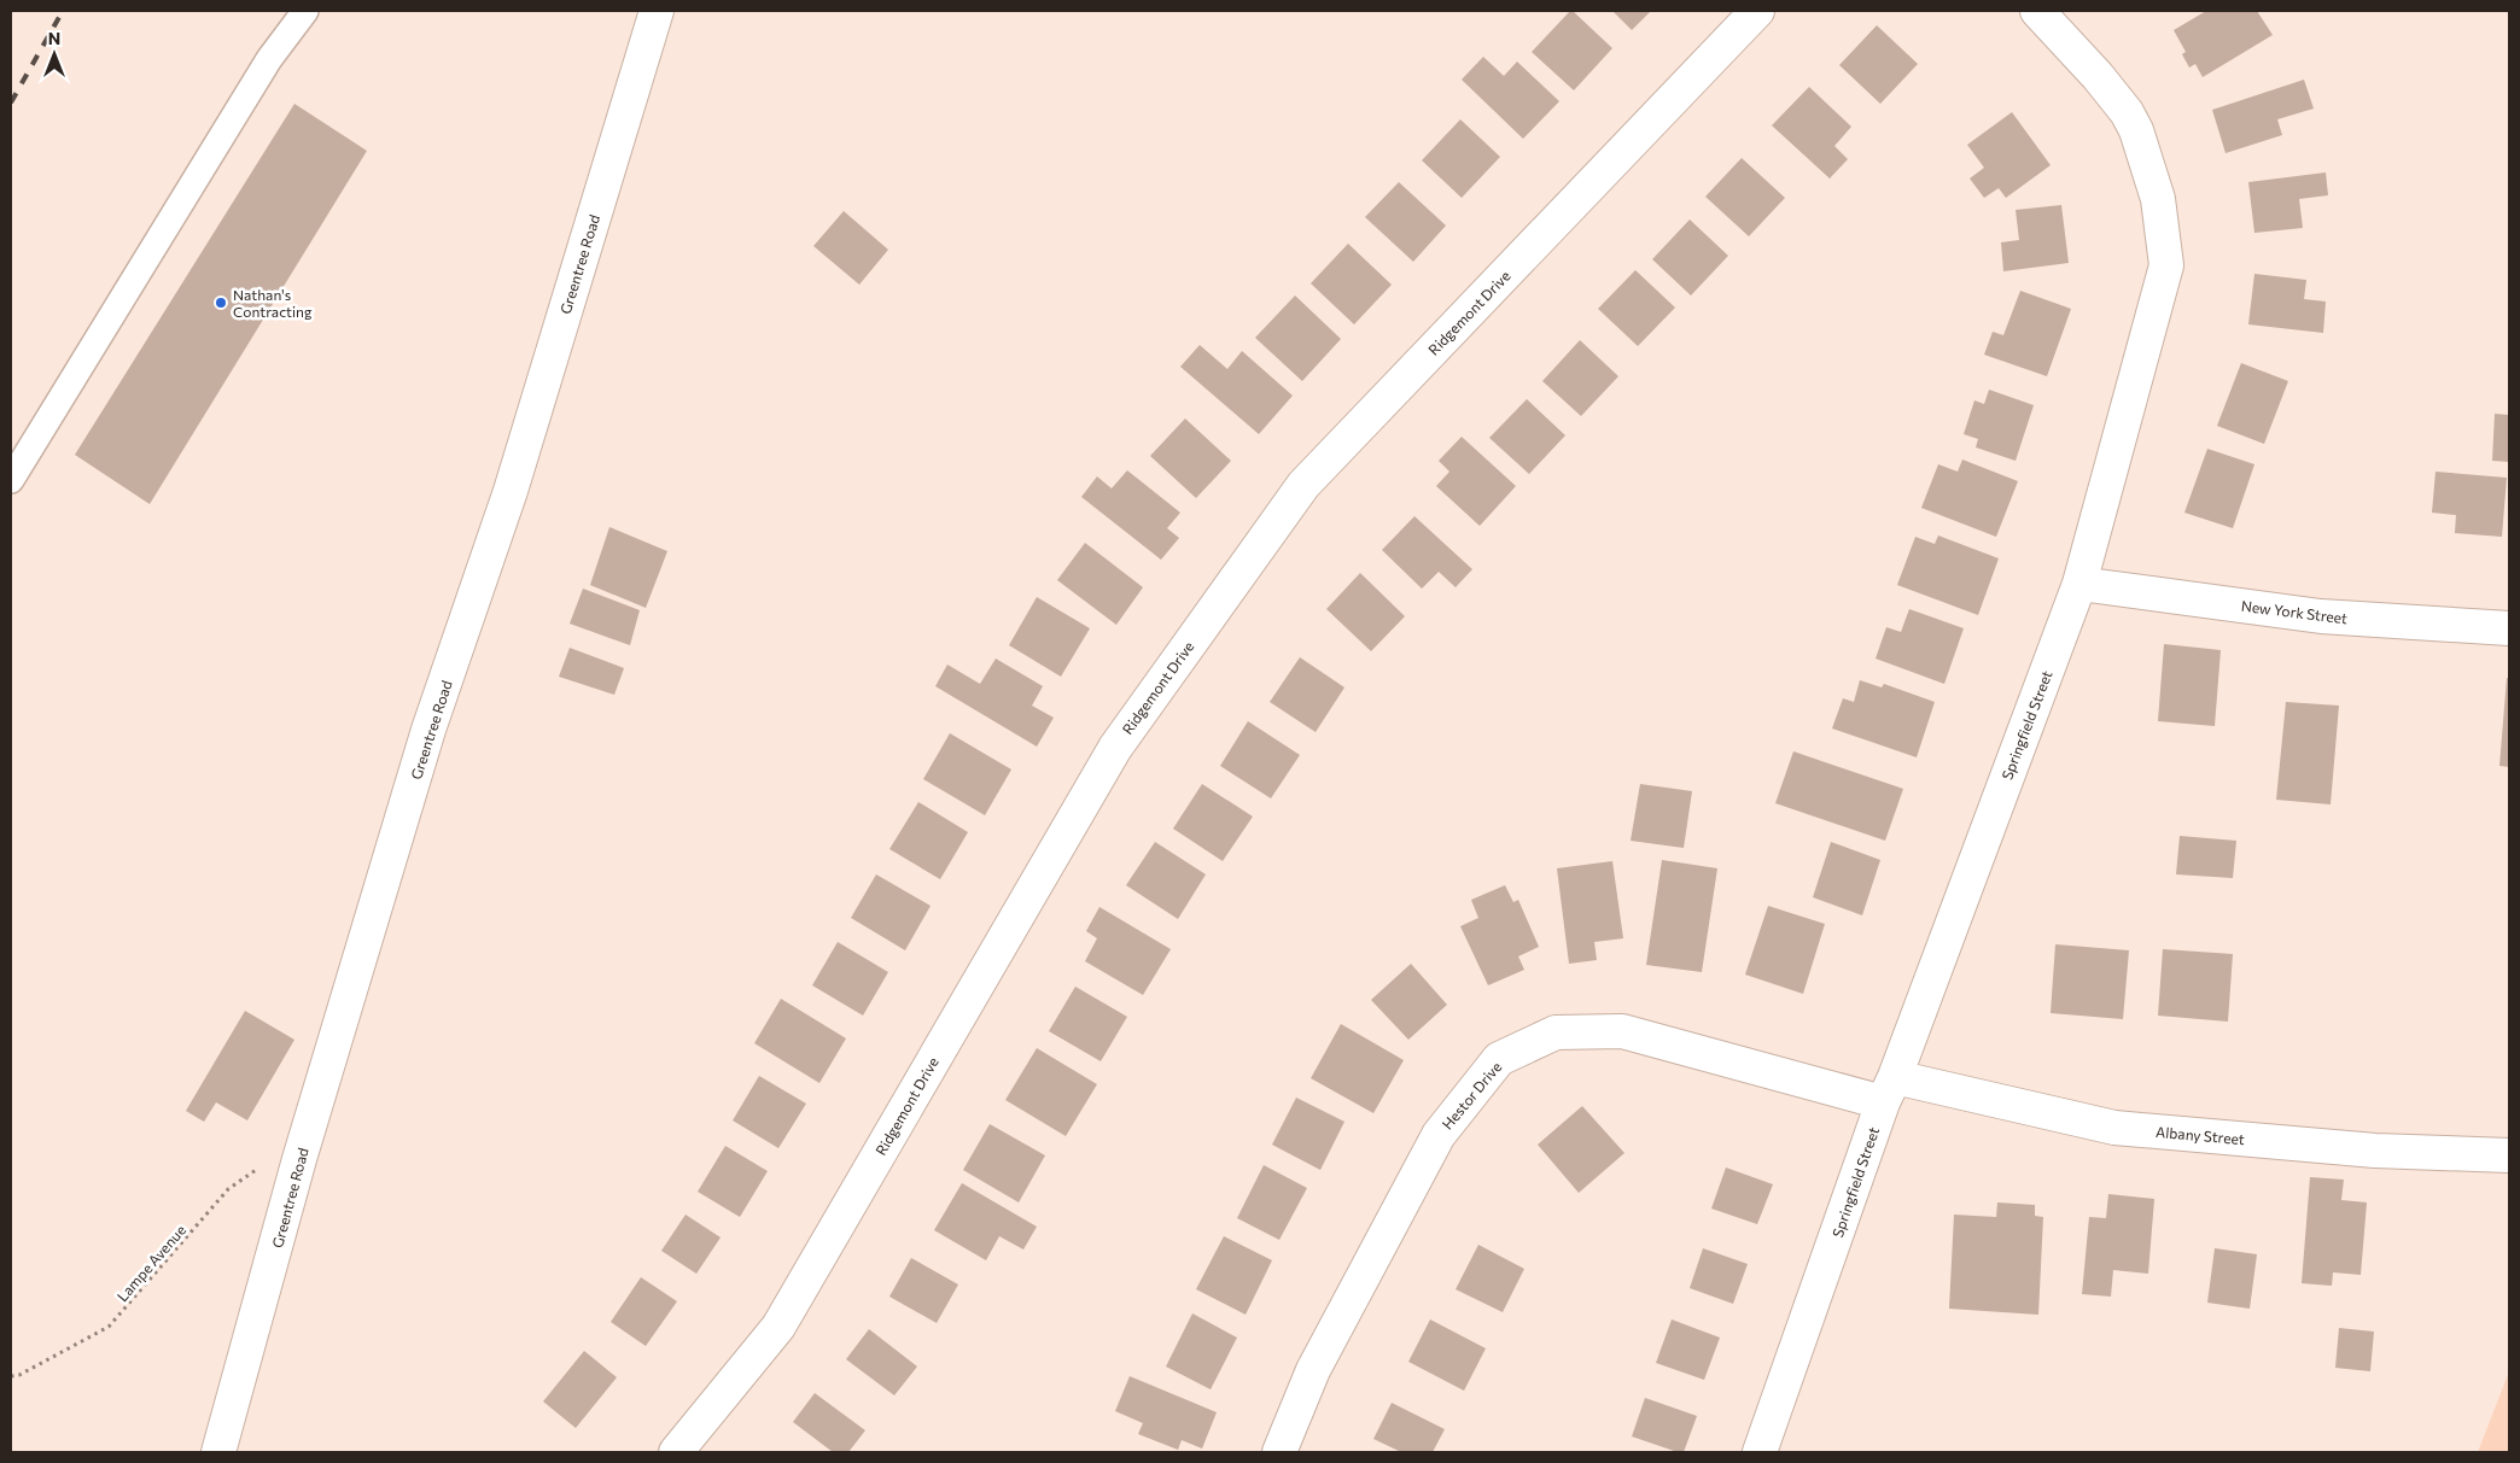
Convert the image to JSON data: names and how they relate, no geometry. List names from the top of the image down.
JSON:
{
  "streets": {
    "street": [
      "Greentree Road",
      "Ridgemont Drive",
      "New York Street",
      "Springfield Street",
      "Hestor Drive",
      "Albany Street"
    ],
    "path": ["Lampe Avenue"]
  },
  "crossings": [
    ["Greentree Road", "Lampe Avenue"],
    ["New York Street", "Springfield Street"],
    ["Springfield Street", "Hestor Drive"],
    ["Springfield Street", "Albany Street"],
    ["Hestor Drive", "Albany Street"]
  ],
  "places": ["Nathan's Contracting"],
  "north": "top"
}
